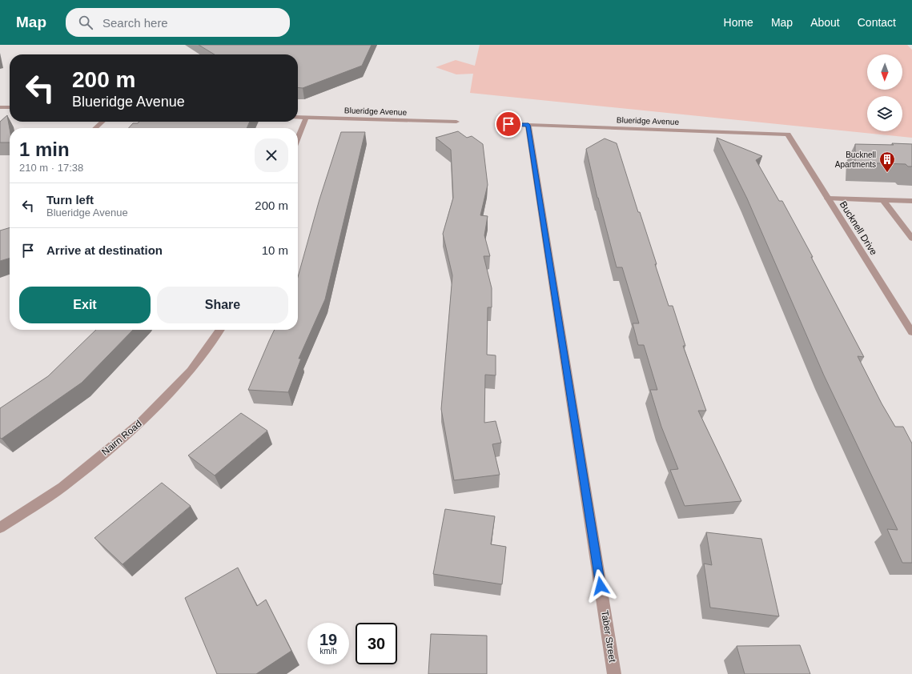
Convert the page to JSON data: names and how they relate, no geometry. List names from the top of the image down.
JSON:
{
  "streets": {
    "street": [
      "Blueridge Avenue",
      "Bucknell Drive",
      "Nairn Road",
      "Taber Street"
    ]
  },
  "crossings": [
    ["Blueridge Avenue", "Bucknell Drive"],
    ["Blueridge Avenue", "Taber Street"]
  ],
  "places": {
    "building": ["Bucknell Apartments"]
  },
  "north": "bottom",
  "page": {
    "header": "Map",
    "search": "Search here",
    "nav": [
      "Home",
      "Map",
      "About",
      "Contact"
    ],
    "turn": ["200 m", "Blueridge Avenue"],
    "heading": ["1 min", "210 m · 17:38"],
    "list": [
      {
        "name": "Turn left",
        "note": "Blueridge Avenue",
        "value": "200 m"
      },
      {
        "name": "Arrive at destination",
        "value": "10 m"
      }
    ],
    "buttons": ["Exit", "Share"],
    "speed": "19 km/h",
    "limit": "30"
  }
}
